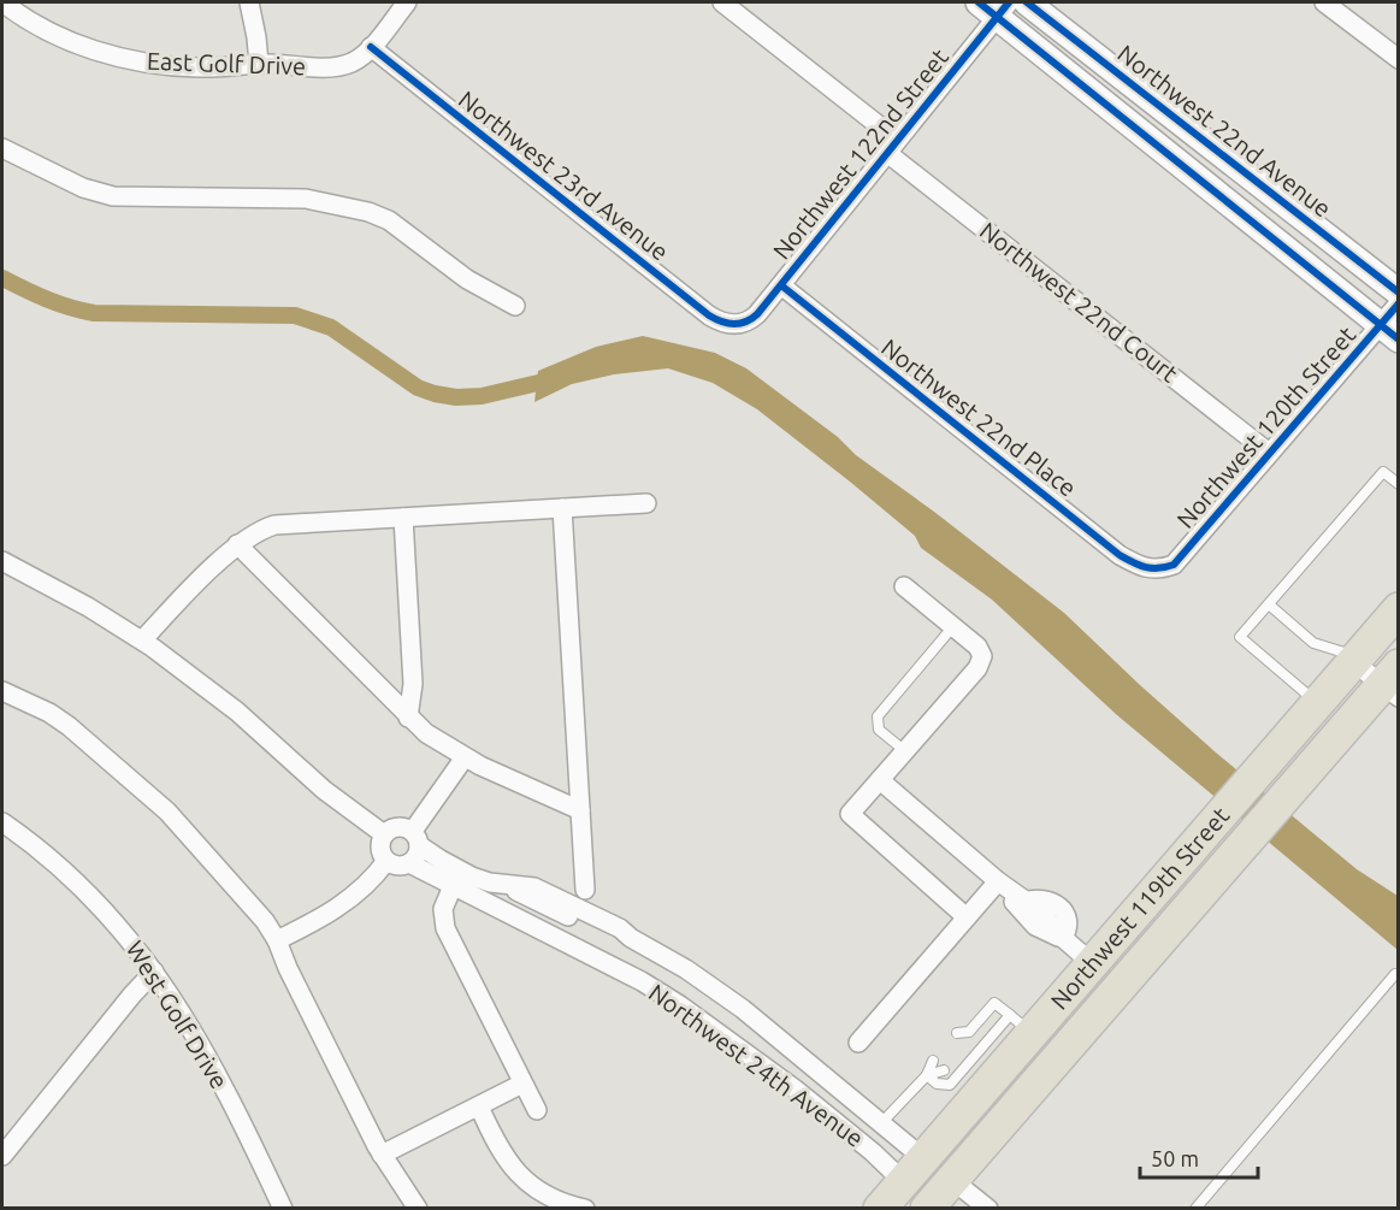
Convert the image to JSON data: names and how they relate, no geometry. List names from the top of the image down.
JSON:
{
  "streets": {
    "highway": ["Northwest 119th Street"],
    "main road": ["Northwest 22nd Avenue"],
    "street": [
      "East Golf Drive",
      "Northwest 122nd Street",
      "Northwest 23rd Avenue",
      "Northwest 22nd Court",
      "Northwest 22nd Place",
      "Northwest 120th Street",
      "West Golf Drive",
      "Northwest 24th Avenue"
    ]
  },
  "crossings": [
    ["East Golf Drive", "Northwest 23rd Avenue"],
    ["Northwest 122nd Street", "Northwest 23rd Avenue"],
    ["Northwest 122nd Street", "Northwest 22nd Court"],
    ["Northwest 122nd Street", "Northwest 22nd Place"],
    ["Northwest 22nd Court", "Northwest 120th Street"],
    ["Northwest 22nd Place", "Northwest 120th Street"],
    ["Northwest 119th Street", "Northwest 24th Avenue"]
  ],
  "scale_bar": "50 m"
}
